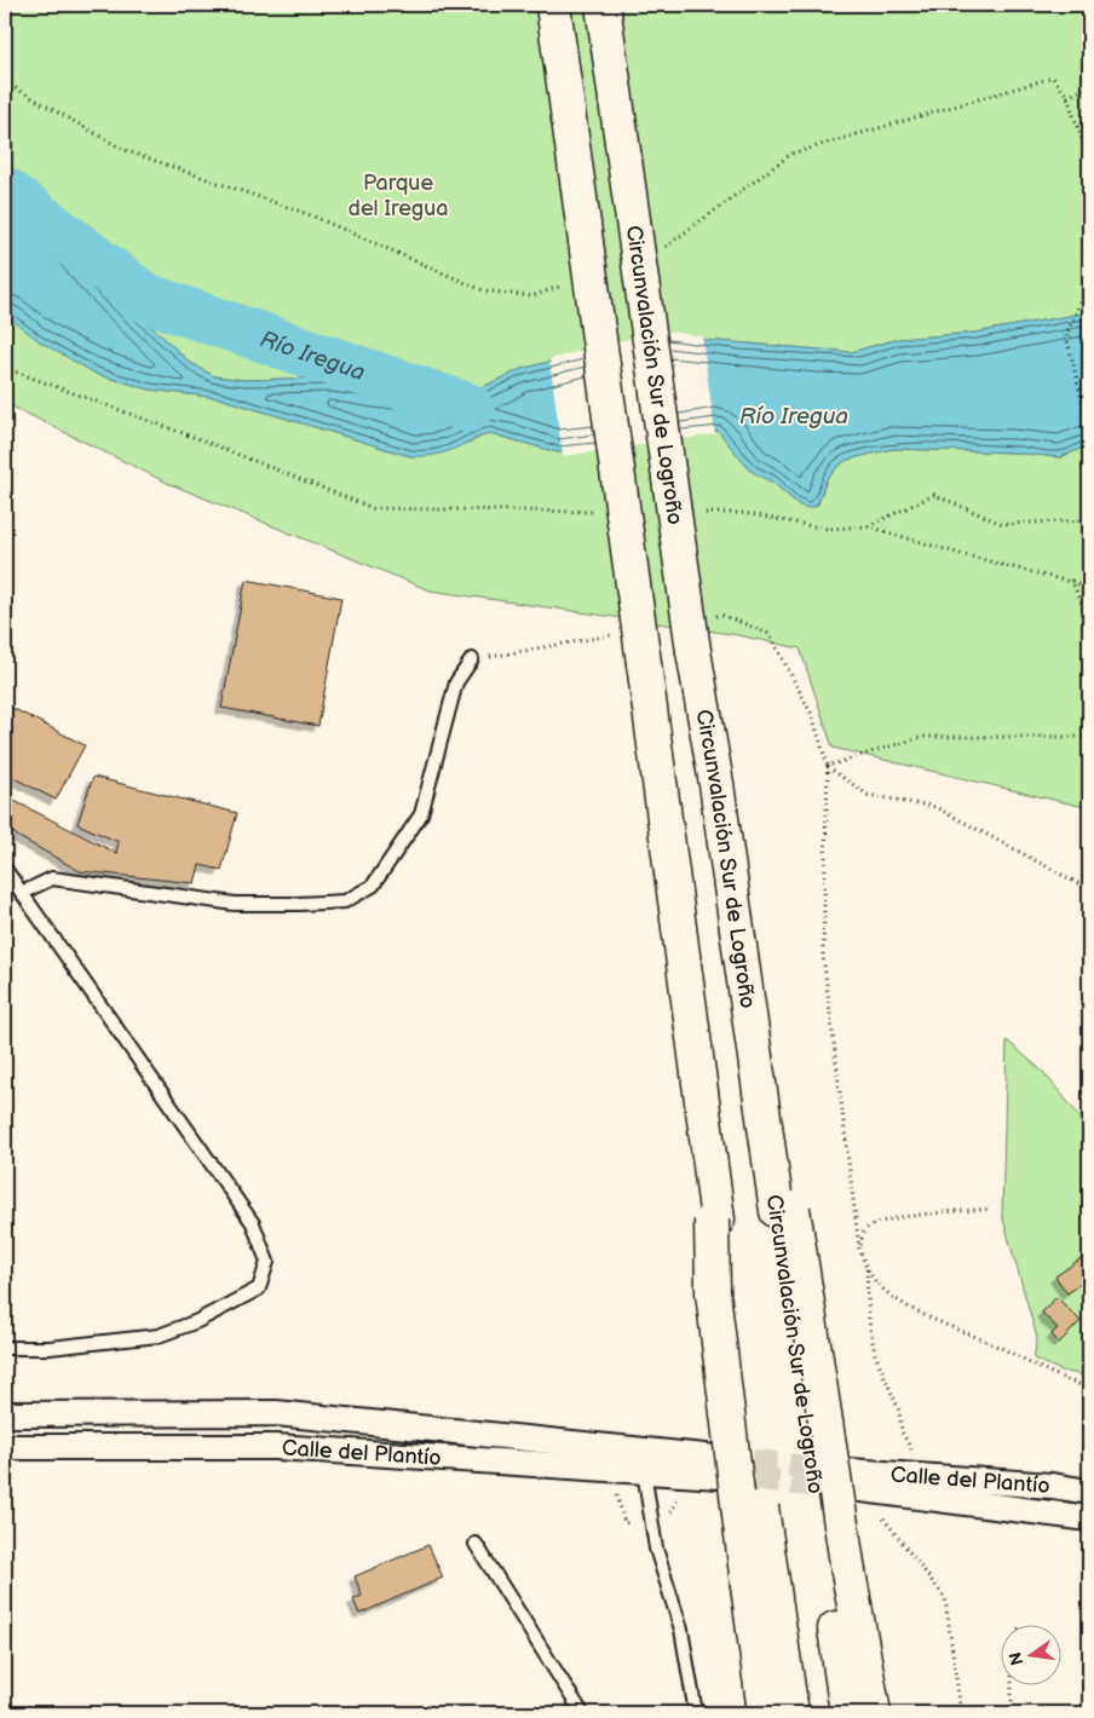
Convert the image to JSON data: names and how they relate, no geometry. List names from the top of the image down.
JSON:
{
  "streets": {
    "highway": ["Circunvalación Sur de Logroño"],
    "street": ["Calle del Plantío"]
  },
  "water": ["Río Iregua"],
  "parks": ["Parque del Iregua"],
  "north": "left"
}
